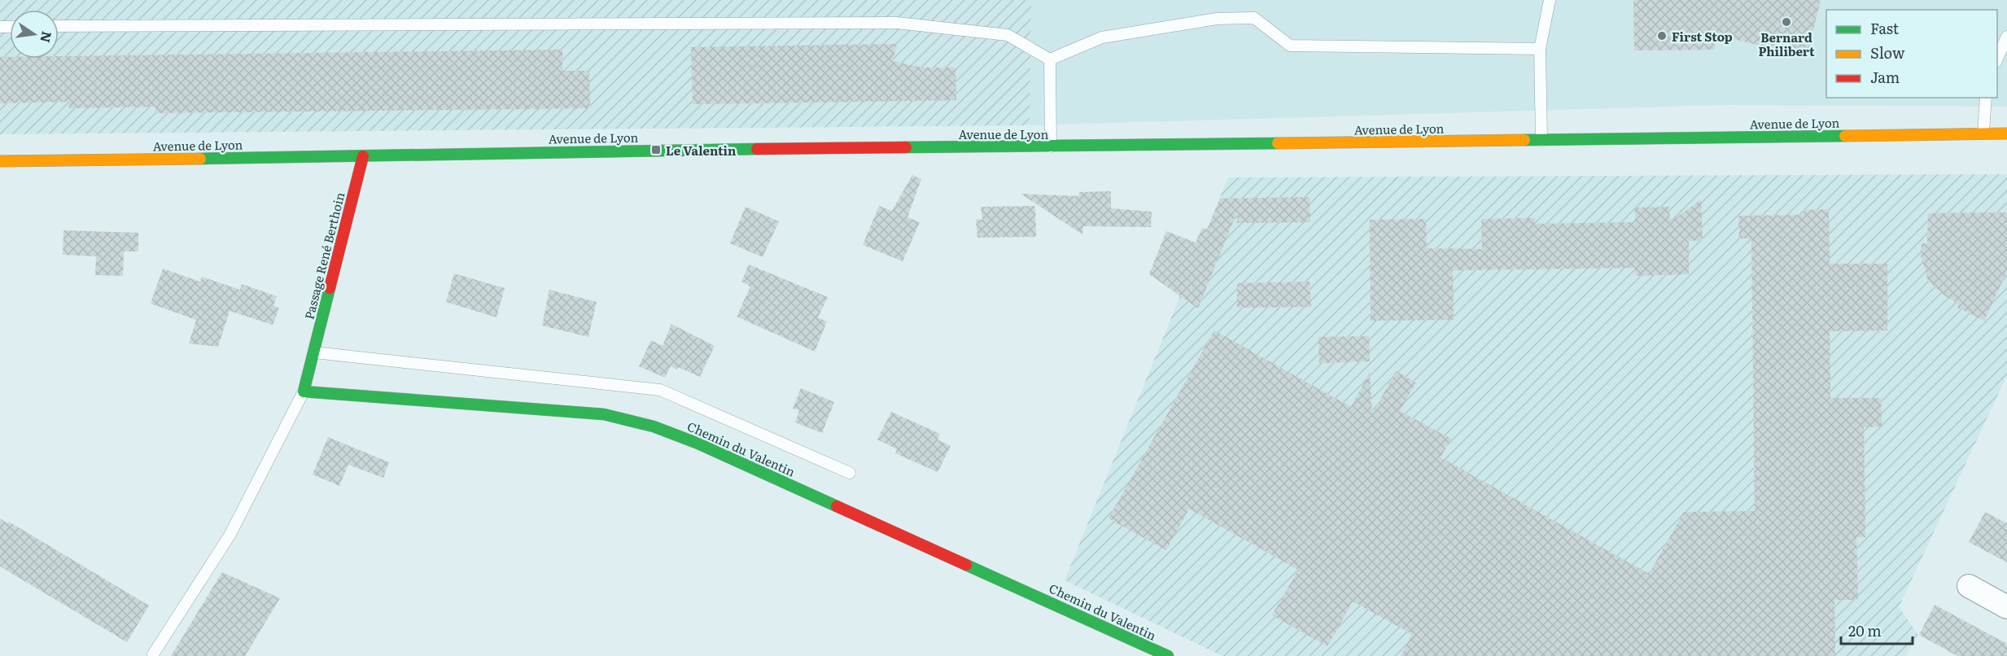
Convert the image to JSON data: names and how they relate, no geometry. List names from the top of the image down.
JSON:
{
  "streets": {
    "main road": ["Avenue de Lyon", "Passage René Berthoin", "Chemin du Valentin"]
  },
  "crossings": [
    ["Avenue de Lyon", "Passage René Berthoin"]
  ],
  "places": {
    "other": ["Bernard Philibert", "First Stop"],
    "transit": ["Le Valentin"]
  },
  "legend": ["Fast", "Slow", "Jam"],
  "scale_bar": "20 m",
  "north": "right"
}
